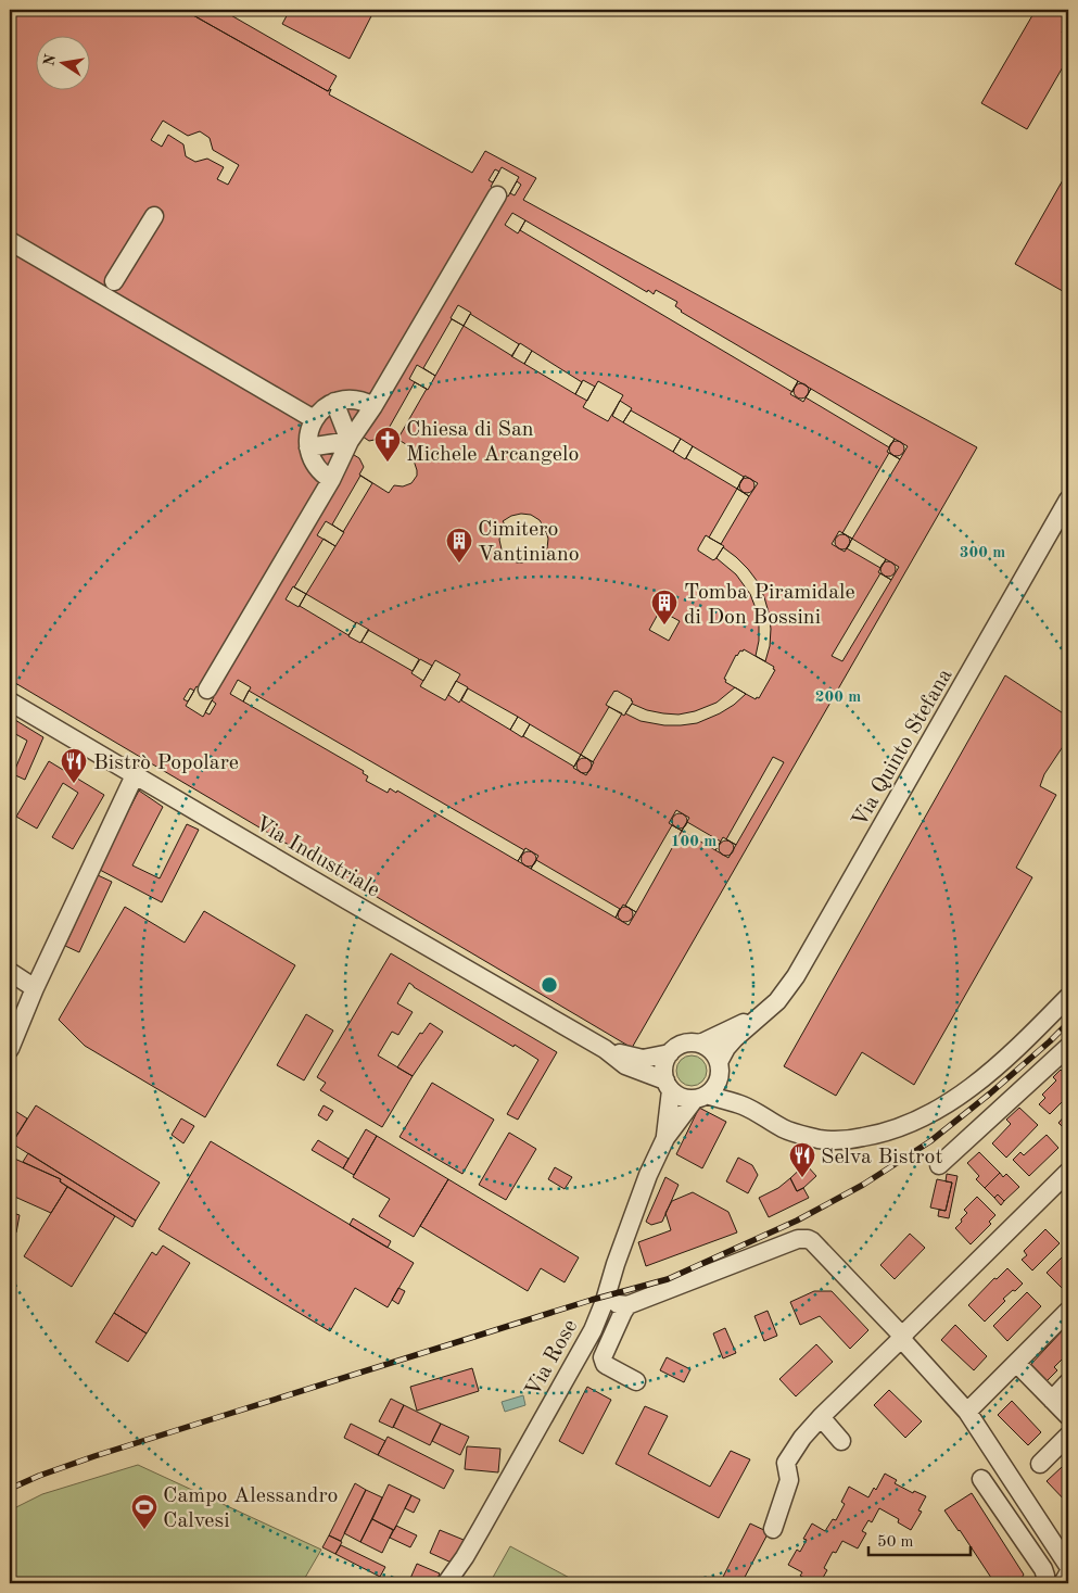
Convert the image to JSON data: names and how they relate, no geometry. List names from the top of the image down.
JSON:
{
  "streets": {
    "street": ["Via Quinto Stefana", "Via Industriale", "Via Rose"]
  },
  "crossings": [
    ["Via Quinto Stefana", "Via Industriale"],
    ["Via Quinto Stefana", "Via Rose"],
    ["Via Industriale", "Via Rose"]
  ],
  "places": {
    "church": ["Chiesa di San Michele Arcangelo"],
    "building": ["Cimitero Vantiniano", "Tomba Piramidale di Don Bossini"],
    "restaurant": ["Bistrò Popolare", "Selva Bistrot"],
    "sports": ["Campo Alessandro Calvesi"]
  },
  "scale_bar": "50 m",
  "north": "left",
  "rings": ["300 m", "200 m", "100 m"]
}
